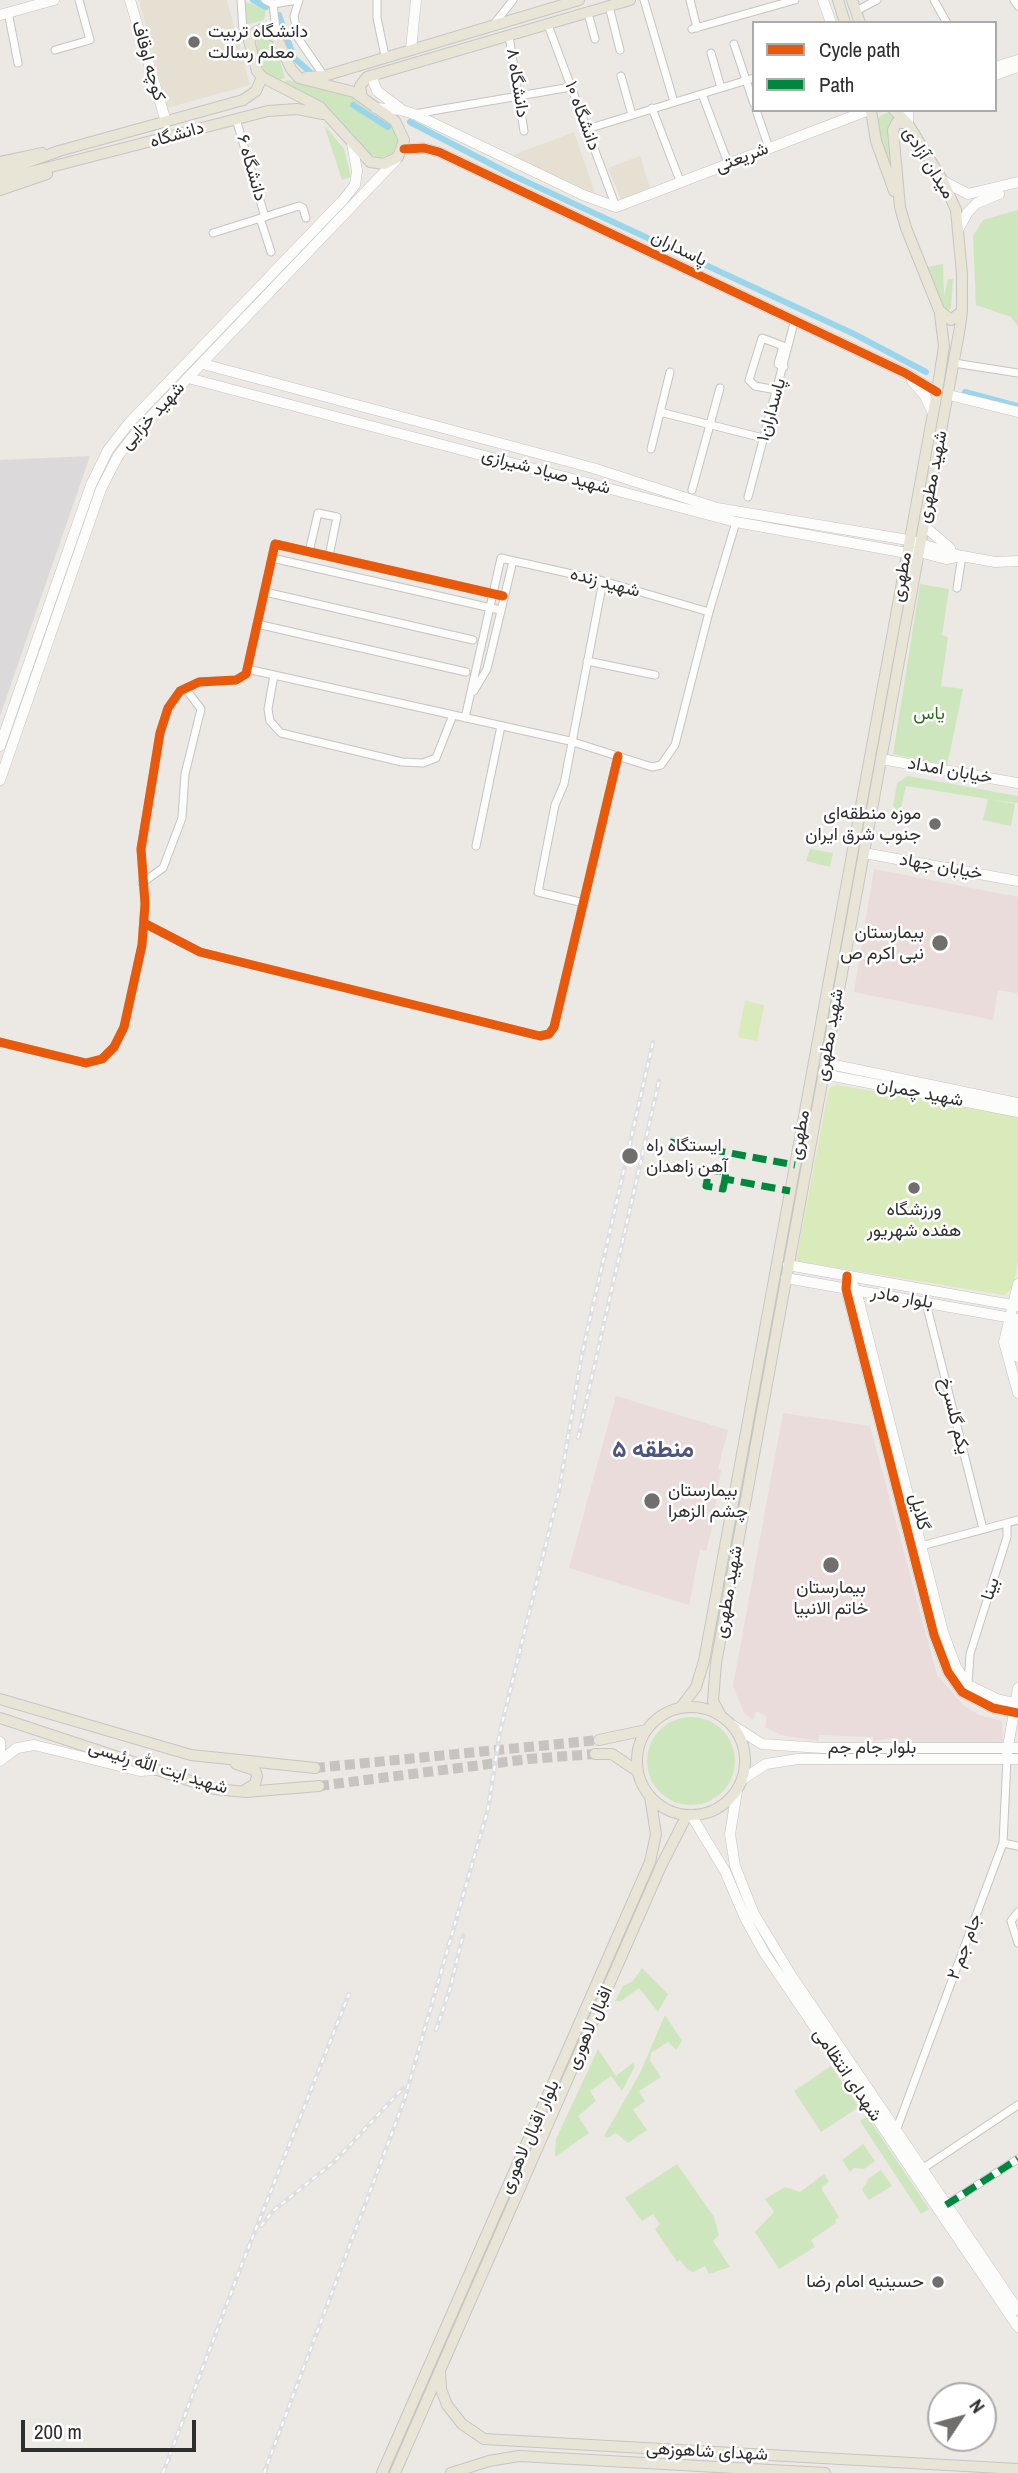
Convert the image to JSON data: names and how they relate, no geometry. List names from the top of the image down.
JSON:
{
  "streets": {
    "main road": [
      "کوچه اوقاف",
      "دانشگاه",
      "شریعتی",
      "میدان آزادی",
      "پاسداران",
      "شهید خزایی",
      "شهید صیاد شیرازی",
      "شهید مطهری",
      "مطهری",
      "خیابان امداد",
      "خیابان جهاد",
      "شهید چمران",
      "بلوار مادر",
      "گلایل",
      "بلوار جام جم",
      "شهید ایت الله رِئیسی",
      "اقبال لاهوری",
      "شهدای انتظامی",
      "بلوار اقبال لاهوری",
      "شهدای شاهوزهی"
    ],
    "street": [
      "دانشگاه ۸",
      "دانشگاه ۱۰",
      "دانشگاه ۶",
      "پاسداران۱",
      "شهید زنده",
      "یکم گلسرخ",
      "بینا",
      "جام جم ۲"
    ]
  },
  "crossings": [
    ["کوچه اوقاف", "دانشگاه"],
    ["دانشگاه ۱۰", "شریعتی"],
    ["دانشگاه", "دانشگاه ۶"],
    ["میدان آزادی", "شهید مطهری"],
    ["پاسداران", "پاسداران۱"],
    ["پاسداران", "شهید خزایی"],
    ["پاسداران", "مطهری"],
    ["شهید خزایی", "شهید صیاد شیرازی"],
    ["شهید صیاد شیرازی", "شهید مطهری"],
    ["شهید صیاد شیرازی", "مطهری"],
    ["شهید مطهری", "مطهری"],
    ["شهید مطهری", "خیابان امداد"],
    ["شهید مطهری", "خیابان جهاد"],
    ["شهید مطهری", "شهید چمران"],
    ["شهید مطهری", "بلوار مادر"],
    ["شهید مطهری", "بلوار جام جم"],
    ["شهید مطهری", "اقبال لاهوری"],
    ["شهید مطهری", "شهدای انتظامی"],
    ["شهید مطهری", "بلوار اقبال لاهوری"],
    ["مطهری", "خیابان امداد"],
    ["مطهری", "بلوار جام جم"],
    ["مطهری", "اقبال لاهوری"],
    ["مطهری", "شهدای انتظامی"],
    ["مطهری", "بلوار اقبال لاهوری"],
    ["بلوار مادر", "یکم گلسرخ"],
    ["بلوار مادر", "گلایل"],
    ["گلایل", "بینا"],
    ["بلوار جام جم", "جام جم ۲"],
    ["بلوار جام جم", "اقبال لاهوری"],
    ["بلوار جام جم", "شهدای انتظامی"],
    ["بلوار جام جم", "بلوار اقبال لاهوری"],
    ["جام جم ۲", "شهدای انتظامی"],
    ["اقبال لاهوری", "شهدای انتظامی"],
    ["اقبال لاهوری", "بلوار اقبال لاهوری"],
    ["اقبال لاهوری", "شهدای شاهوزهی"],
    ["شهدای انتظامی", "بلوار اقبال لاهوری"]
  ],
  "districts": ["منطقه ۵"],
  "parks": ["یاس"],
  "places": [
    "دانشگاه تربیت معلم رسالت",
    "موزه منطقه‌ای جنوب شرق ایران",
    "بیمارستان نبی اکرم ص",
    "ایستگاه راه آهن زاهدان",
    "ورزشگاه هفده شهریور",
    "بیمارستان چشم الزهرا",
    "بیمارستان خاتم الانبیا",
    "حسینیه امام رضا"
  ],
  "legend": ["Cycle path", "Path"],
  "scale_bar": "200 m",
  "north": "top right"
}
